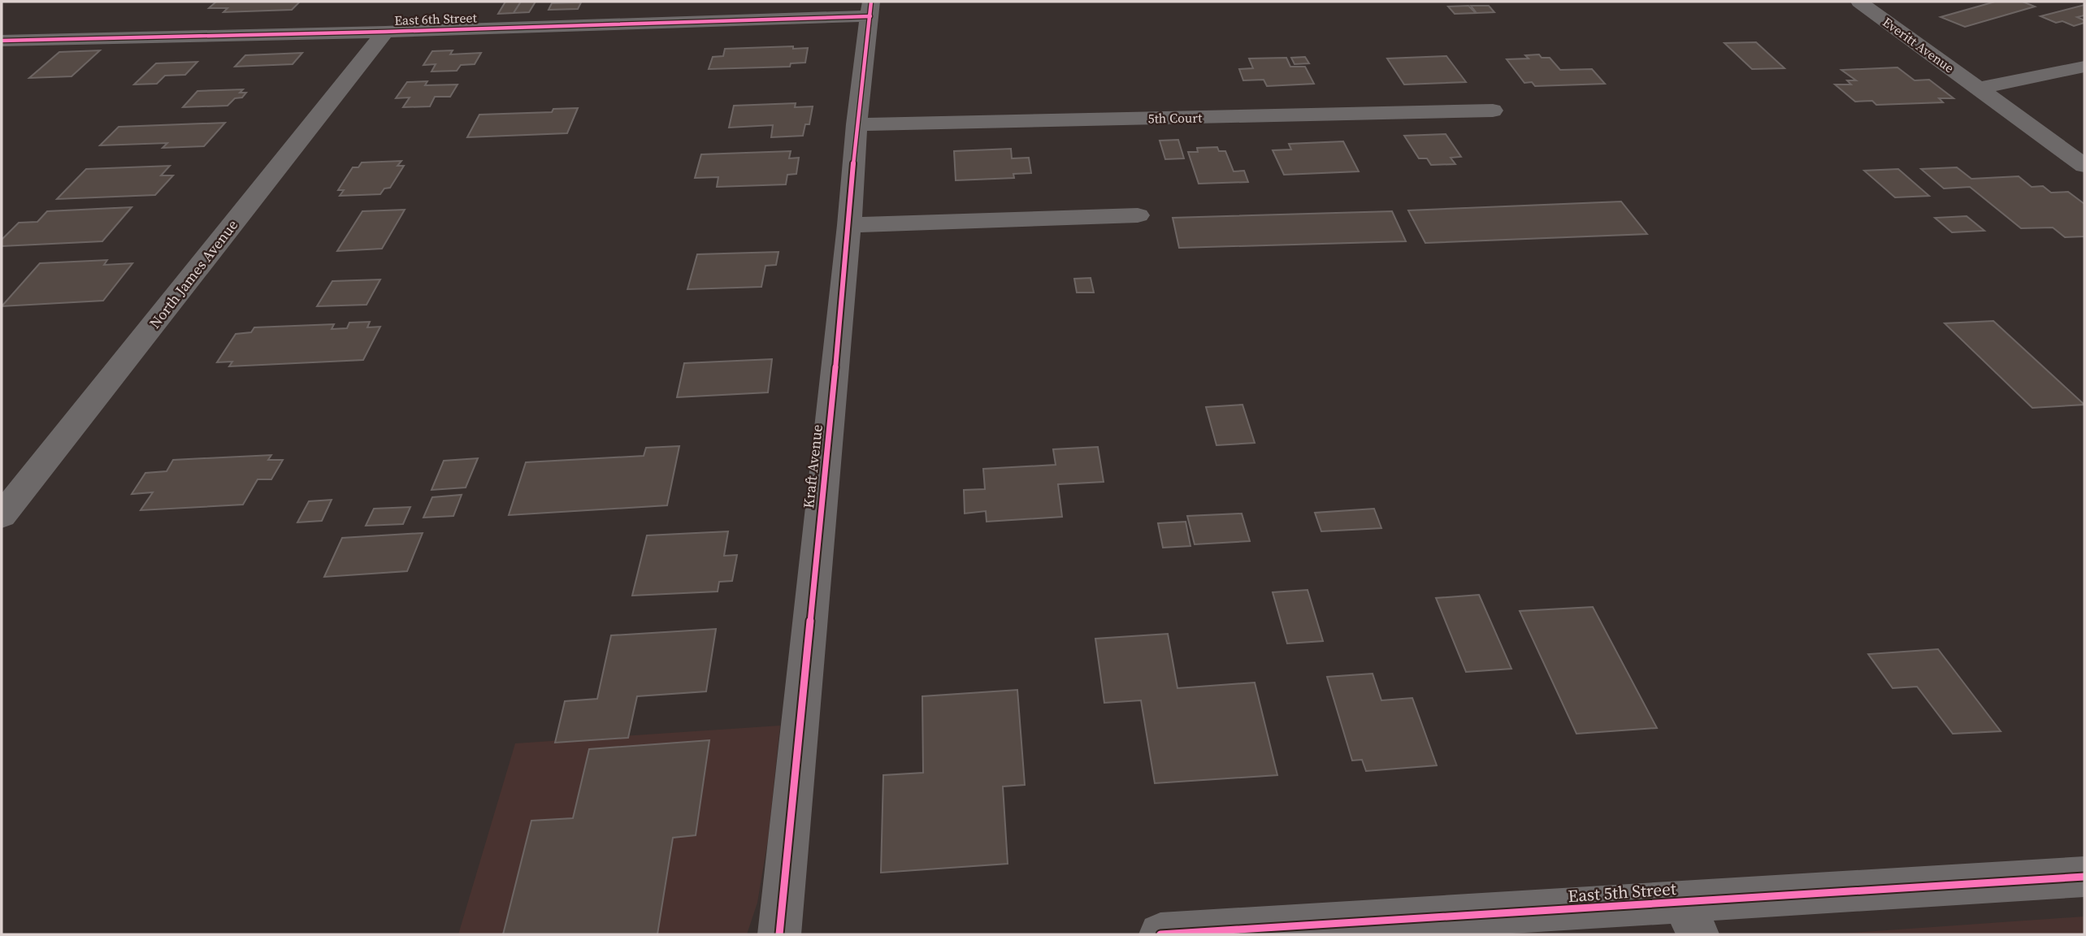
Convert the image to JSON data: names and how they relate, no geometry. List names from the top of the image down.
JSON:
{
  "streets": {
    "street": [
      "East 6th Street",
      "Everitt Avenue",
      "5th Court",
      "North James Avenue",
      "Kraft Avenue",
      "East 5th Street"
    ]
  },
  "crossings": [
    ["East 6th Street", "North James Avenue"],
    ["East 6th Street", "Kraft Avenue"],
    ["5th Court", "Kraft Avenue"]
  ]
}
